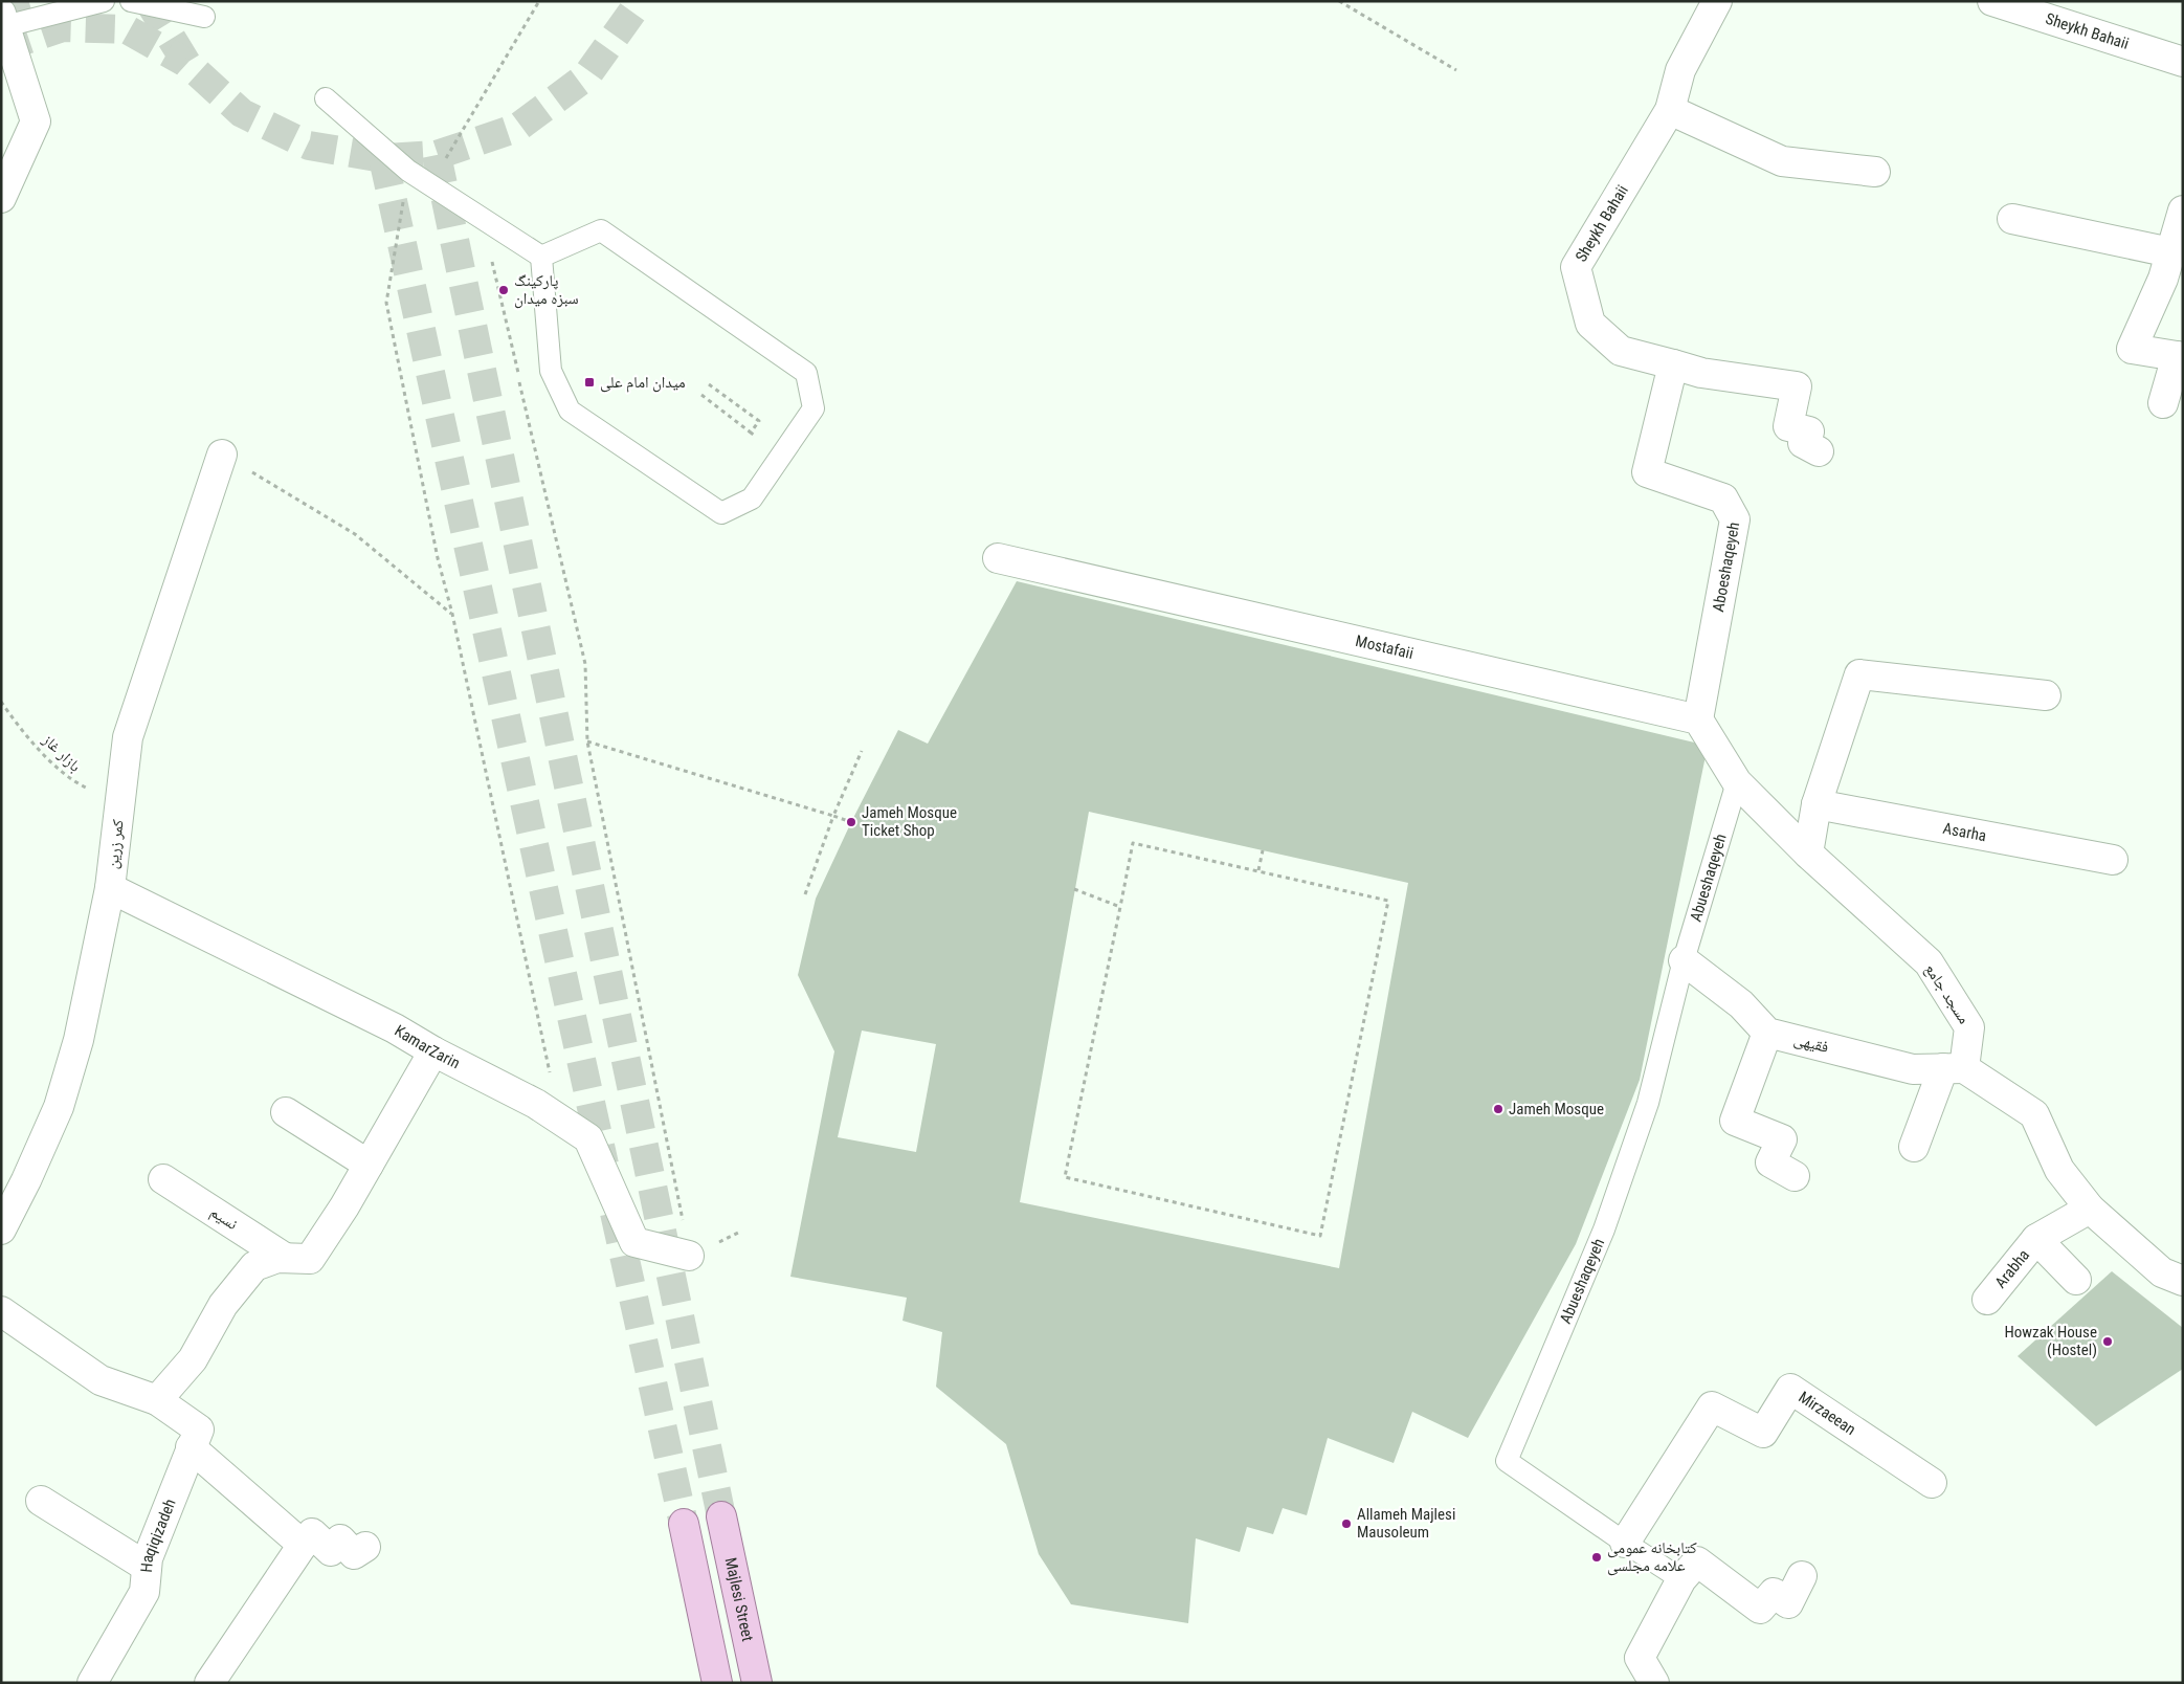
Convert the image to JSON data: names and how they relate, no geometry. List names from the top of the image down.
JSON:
{
  "streets": {
    "main road": ["Majlesi Street"],
    "street": [
      "Sheykh Bahaii",
      "Aboeshaqeyeh",
      "Mostafaii",
      "Asarha",
      "کمر زرین",
      "مسجد جامع",
      "فقیهی",
      "KamarZarin",
      "نسیم",
      "Arabha",
      "Mirzaeean",
      "Haqiqizadeh"
    ],
    "lane": ["Abueshaqeyeh"],
    "path": ["بازار غاز"]
  },
  "crossings": [
    ["Sheykh Bahaii", "Aboeshaqeyeh"],
    ["Aboeshaqeyeh", "Mostafaii"],
    ["بازار غاز", "کمر زرین"],
    ["کمر زرین", "KamarZarin"],
    ["Abueshaqeyeh", "مسجد جامع"],
    ["Abueshaqeyeh", "Mirzaeean"],
    ["مسجد جامع", "فقیهی"]
  ],
  "places": {
    "other": [
      "پارکینگ سبزه میدان",
      "Jameh Mosque Ticket Shop",
      "Jameh Mosque",
      "Howzak House (Hostel)",
      "Allameh Majlesi Mausoleum",
      "کتابخانه عمومی علامه مجلسی"
    ],
    "transit": ["میدان امام علی"]
  }
}
